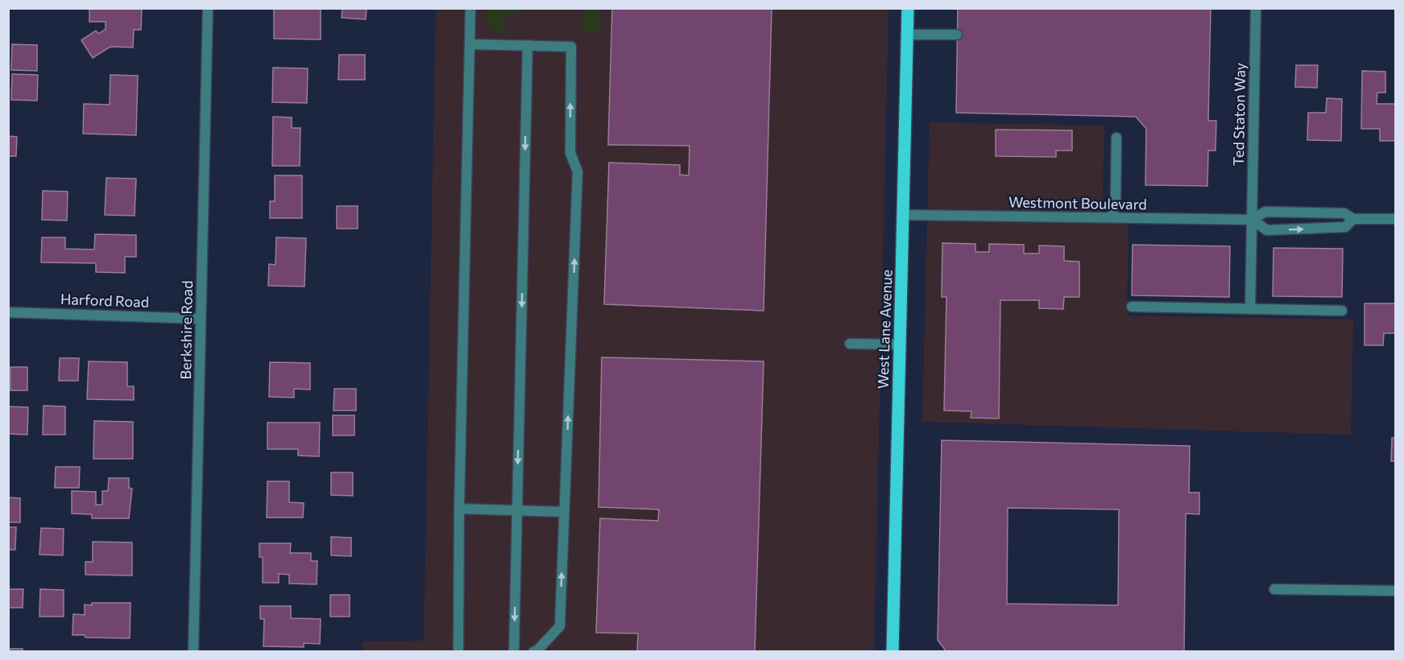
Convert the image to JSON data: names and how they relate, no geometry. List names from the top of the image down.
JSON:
{
  "streets": {
    "main road": ["West Lane Avenue"],
    "street": [
      "Ted Staton Way",
      "Westmont Boulevard",
      "Harford Road",
      "Berkshire Road"
    ]
  },
  "crossings": [
    ["Ted Staton Way", "Westmont Boulevard"],
    ["Westmont Boulevard", "West Lane Avenue"],
    ["Harford Road", "Berkshire Road"]
  ]
}
